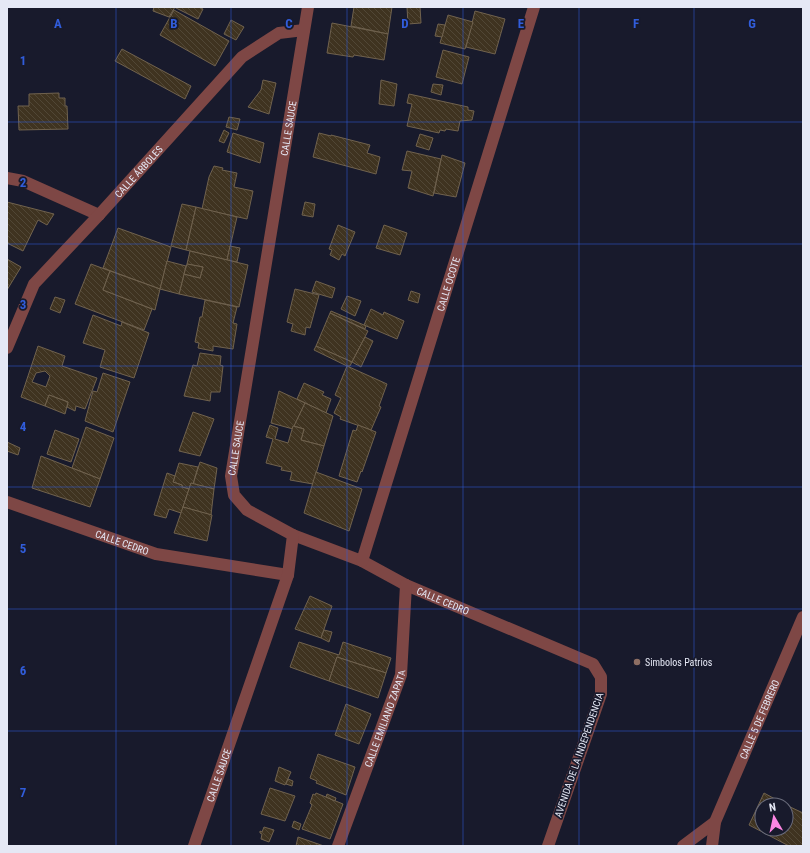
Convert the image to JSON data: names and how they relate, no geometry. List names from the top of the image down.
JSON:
{
  "streets": {
    "street": [
      "CALLE SAUCE",
      "CALLE ÁRBOLES",
      "CALLE OCOTE",
      "CALLE CEDRO",
      "CALLE EMILIANO ZAPATA",
      "CALLE 5 DE FEBRERO",
      "AVENIDA DE LA INDEPENDENCIA"
    ]
  },
  "crossings": [
    ["CALLE SAUCE", "CALLE ÁRBOLES"],
    ["CALLE SAUCE", "CALLE CEDRO"],
    ["CALLE OCOTE", "CALLE CEDRO"],
    ["CALLE CEDRO", "CALLE EMILIANO ZAPATA"],
    ["CALLE CEDRO", "AVENIDA DE LA INDEPENDENCIA"]
  ],
  "places": ["Simbolos Patrios"],
  "north": "top",
  "grid": {
    "columns": [
      "A",
      "B",
      "C",
      "D",
      "E",
      "F",
      "G"
    ],
    "rows": [
      "1",
      "2",
      "3",
      "4",
      "5",
      "6",
      "7"
    ]
  }
}
